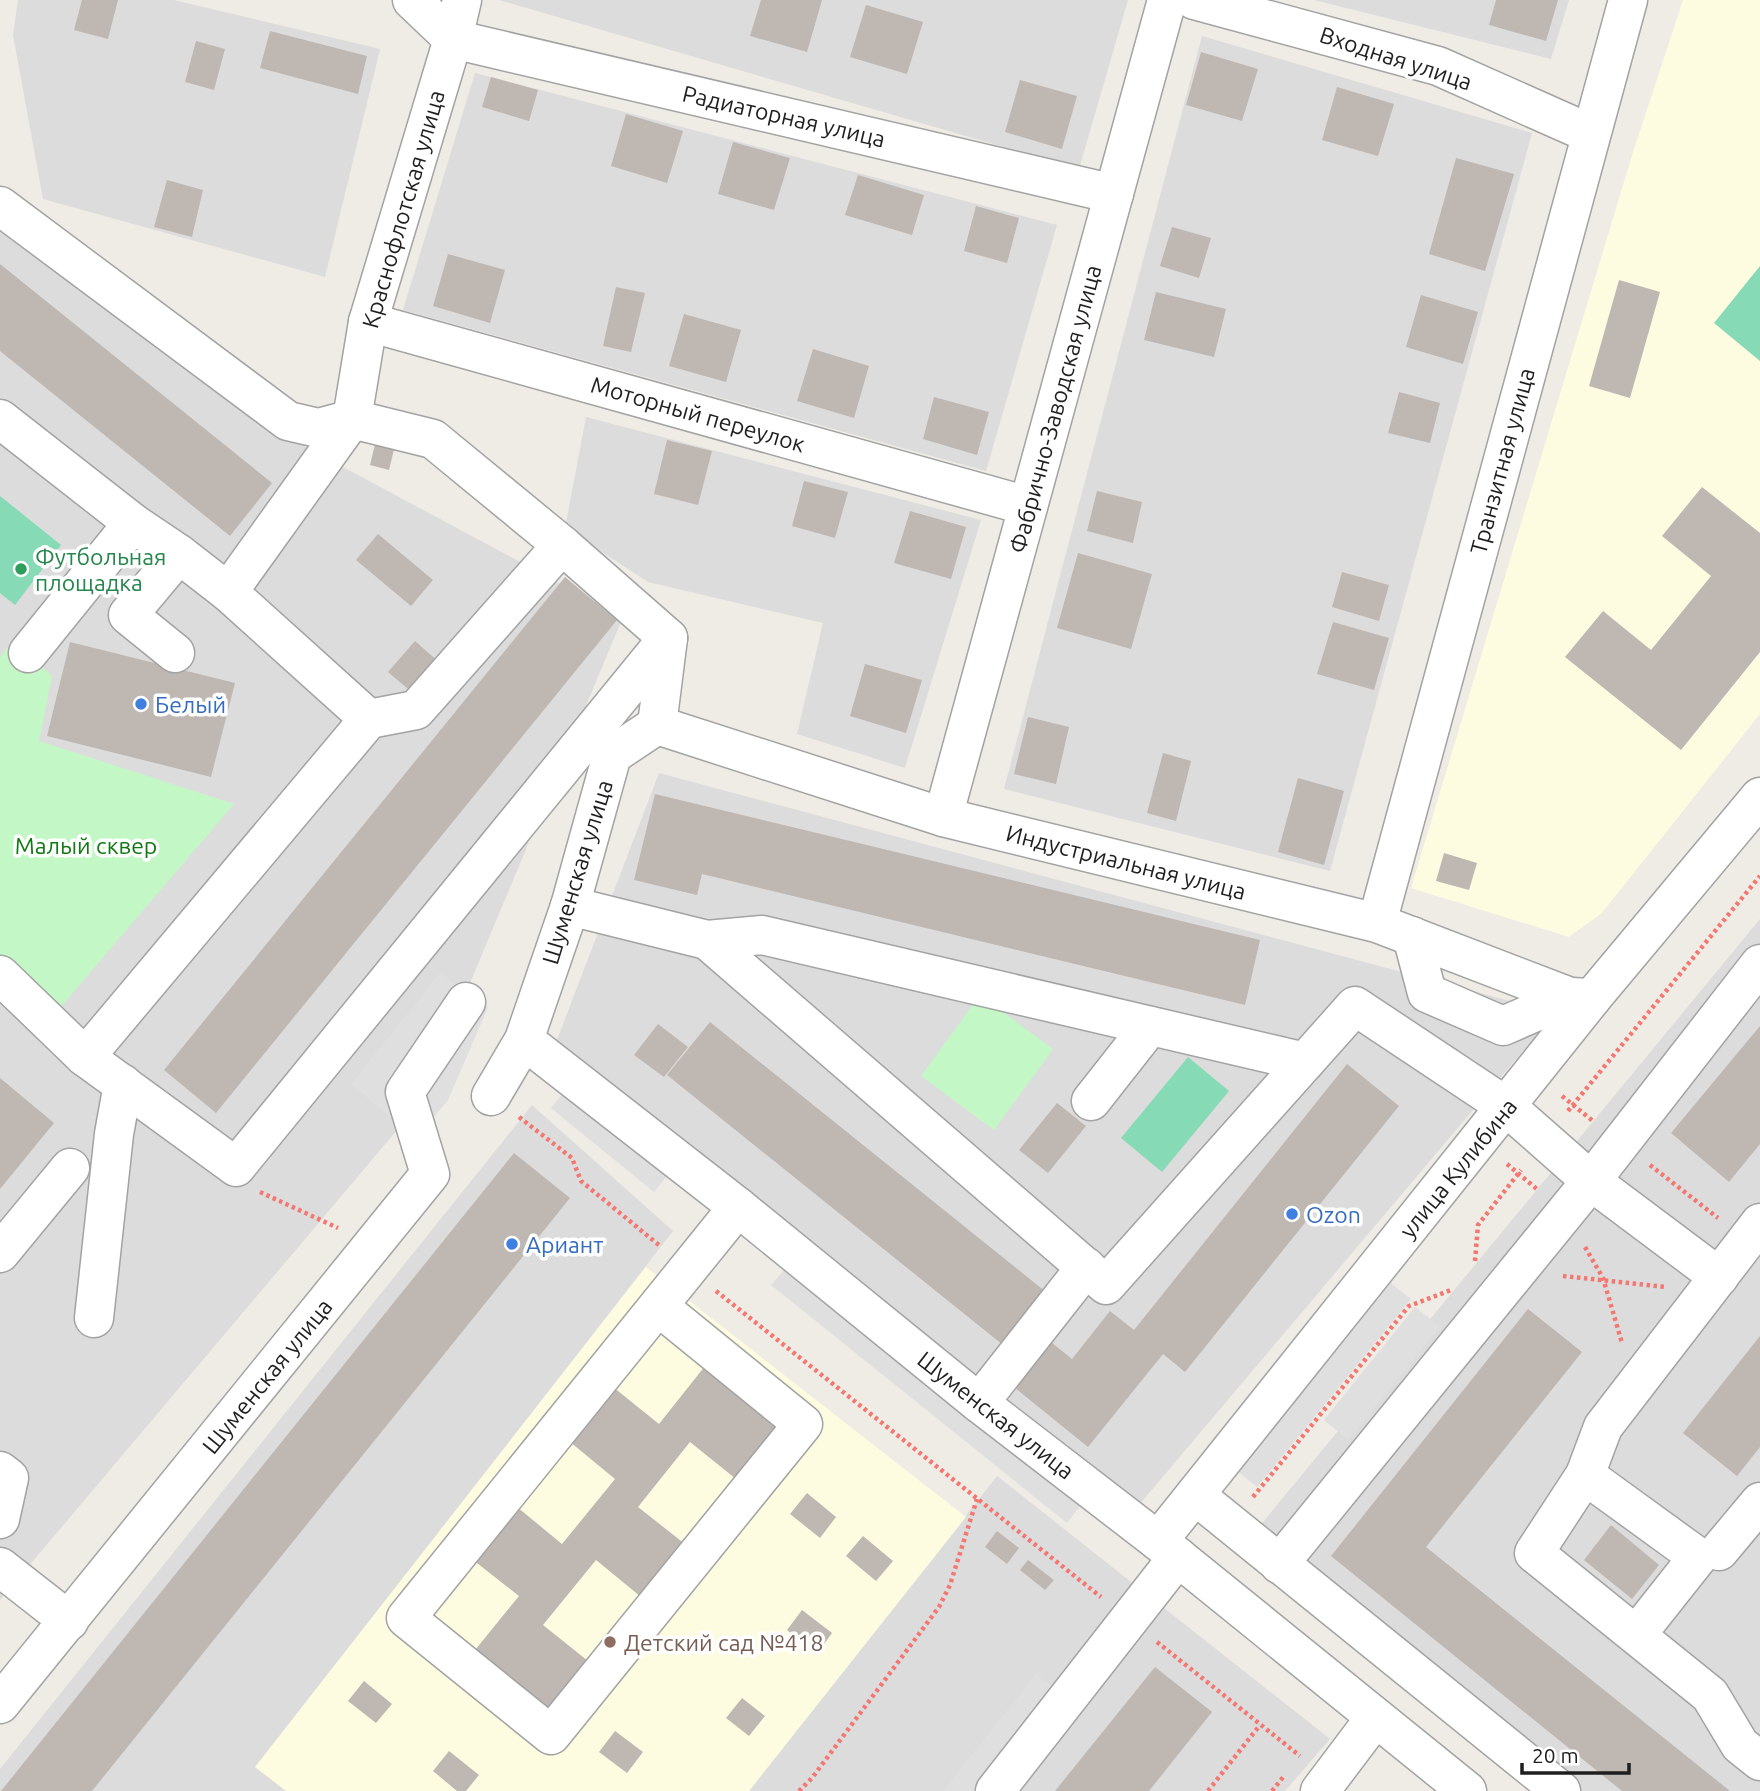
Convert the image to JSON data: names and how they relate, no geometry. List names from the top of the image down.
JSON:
{
  "streets": {
    "street": [
      "Входная улица",
      "Радиаторная улица",
      "Краснофлотская улица",
      "Фабрично-Заводская улица",
      "Моторный переулок",
      "Транзитная улица",
      "Индустриальная улица",
      "Шуменская улица",
      "улица Кулибина"
    ]
  },
  "crossings": [
    ["Входная улица", "Транзитная улица"],
    ["Радиаторная улица", "Краснофлотская улица"],
    ["Радиаторная улица", "Фабрично-Заводская улица"],
    ["Краснофлотская улица", "Моторный переулок"],
    ["Фабрично-Заводская улица", "Моторный переулок"],
    ["Фабрично-Заводская улица", "Индустриальная улица"],
    ["Транзитная улица", "Индустриальная улица"],
    ["Индустриальная улица", "Шуменская улица"],
    ["Индустриальная улица", "улица Кулибина"],
    ["Шуменская улица", "улица Кулибина"]
  ],
  "parks": ["Малый сквер"],
  "places": [
    "Футбольная площадка",
    "Белый",
    "Ozon",
    "Ариант",
    "Детский сад №418"
  ],
  "scale_bar": "20 m"
}
